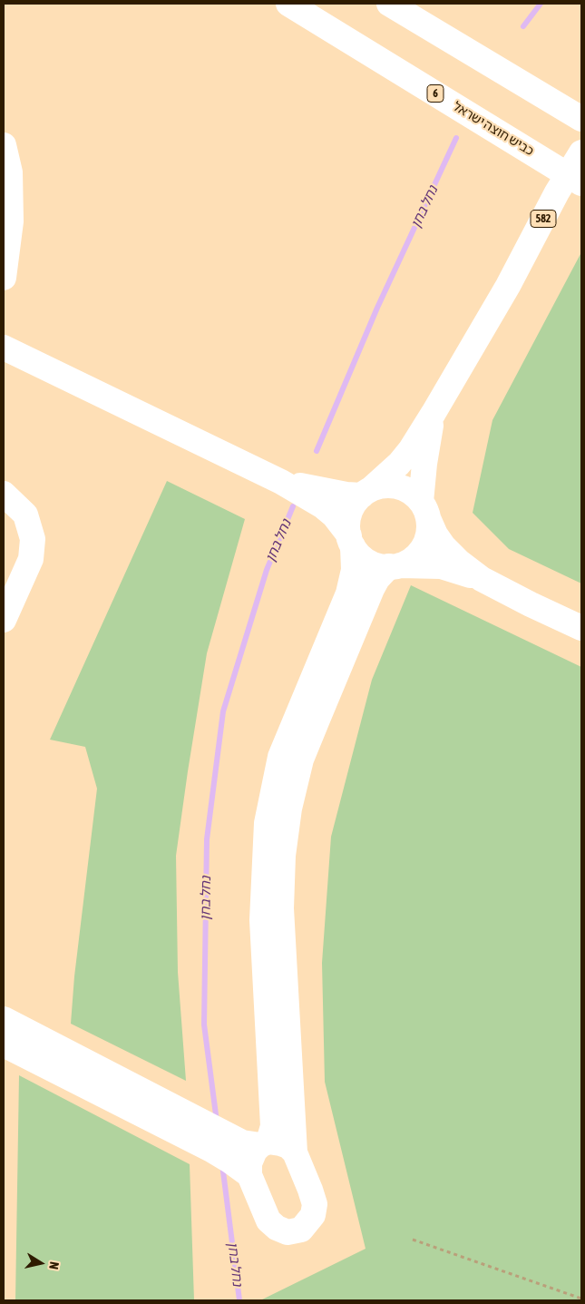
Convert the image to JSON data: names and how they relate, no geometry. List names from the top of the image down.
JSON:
{
  "streets": {
    "main road": ["6", "כביש חוצה ישראל", "582"]
  },
  "water": ["נחל בחן"],
  "north": "right"
}
